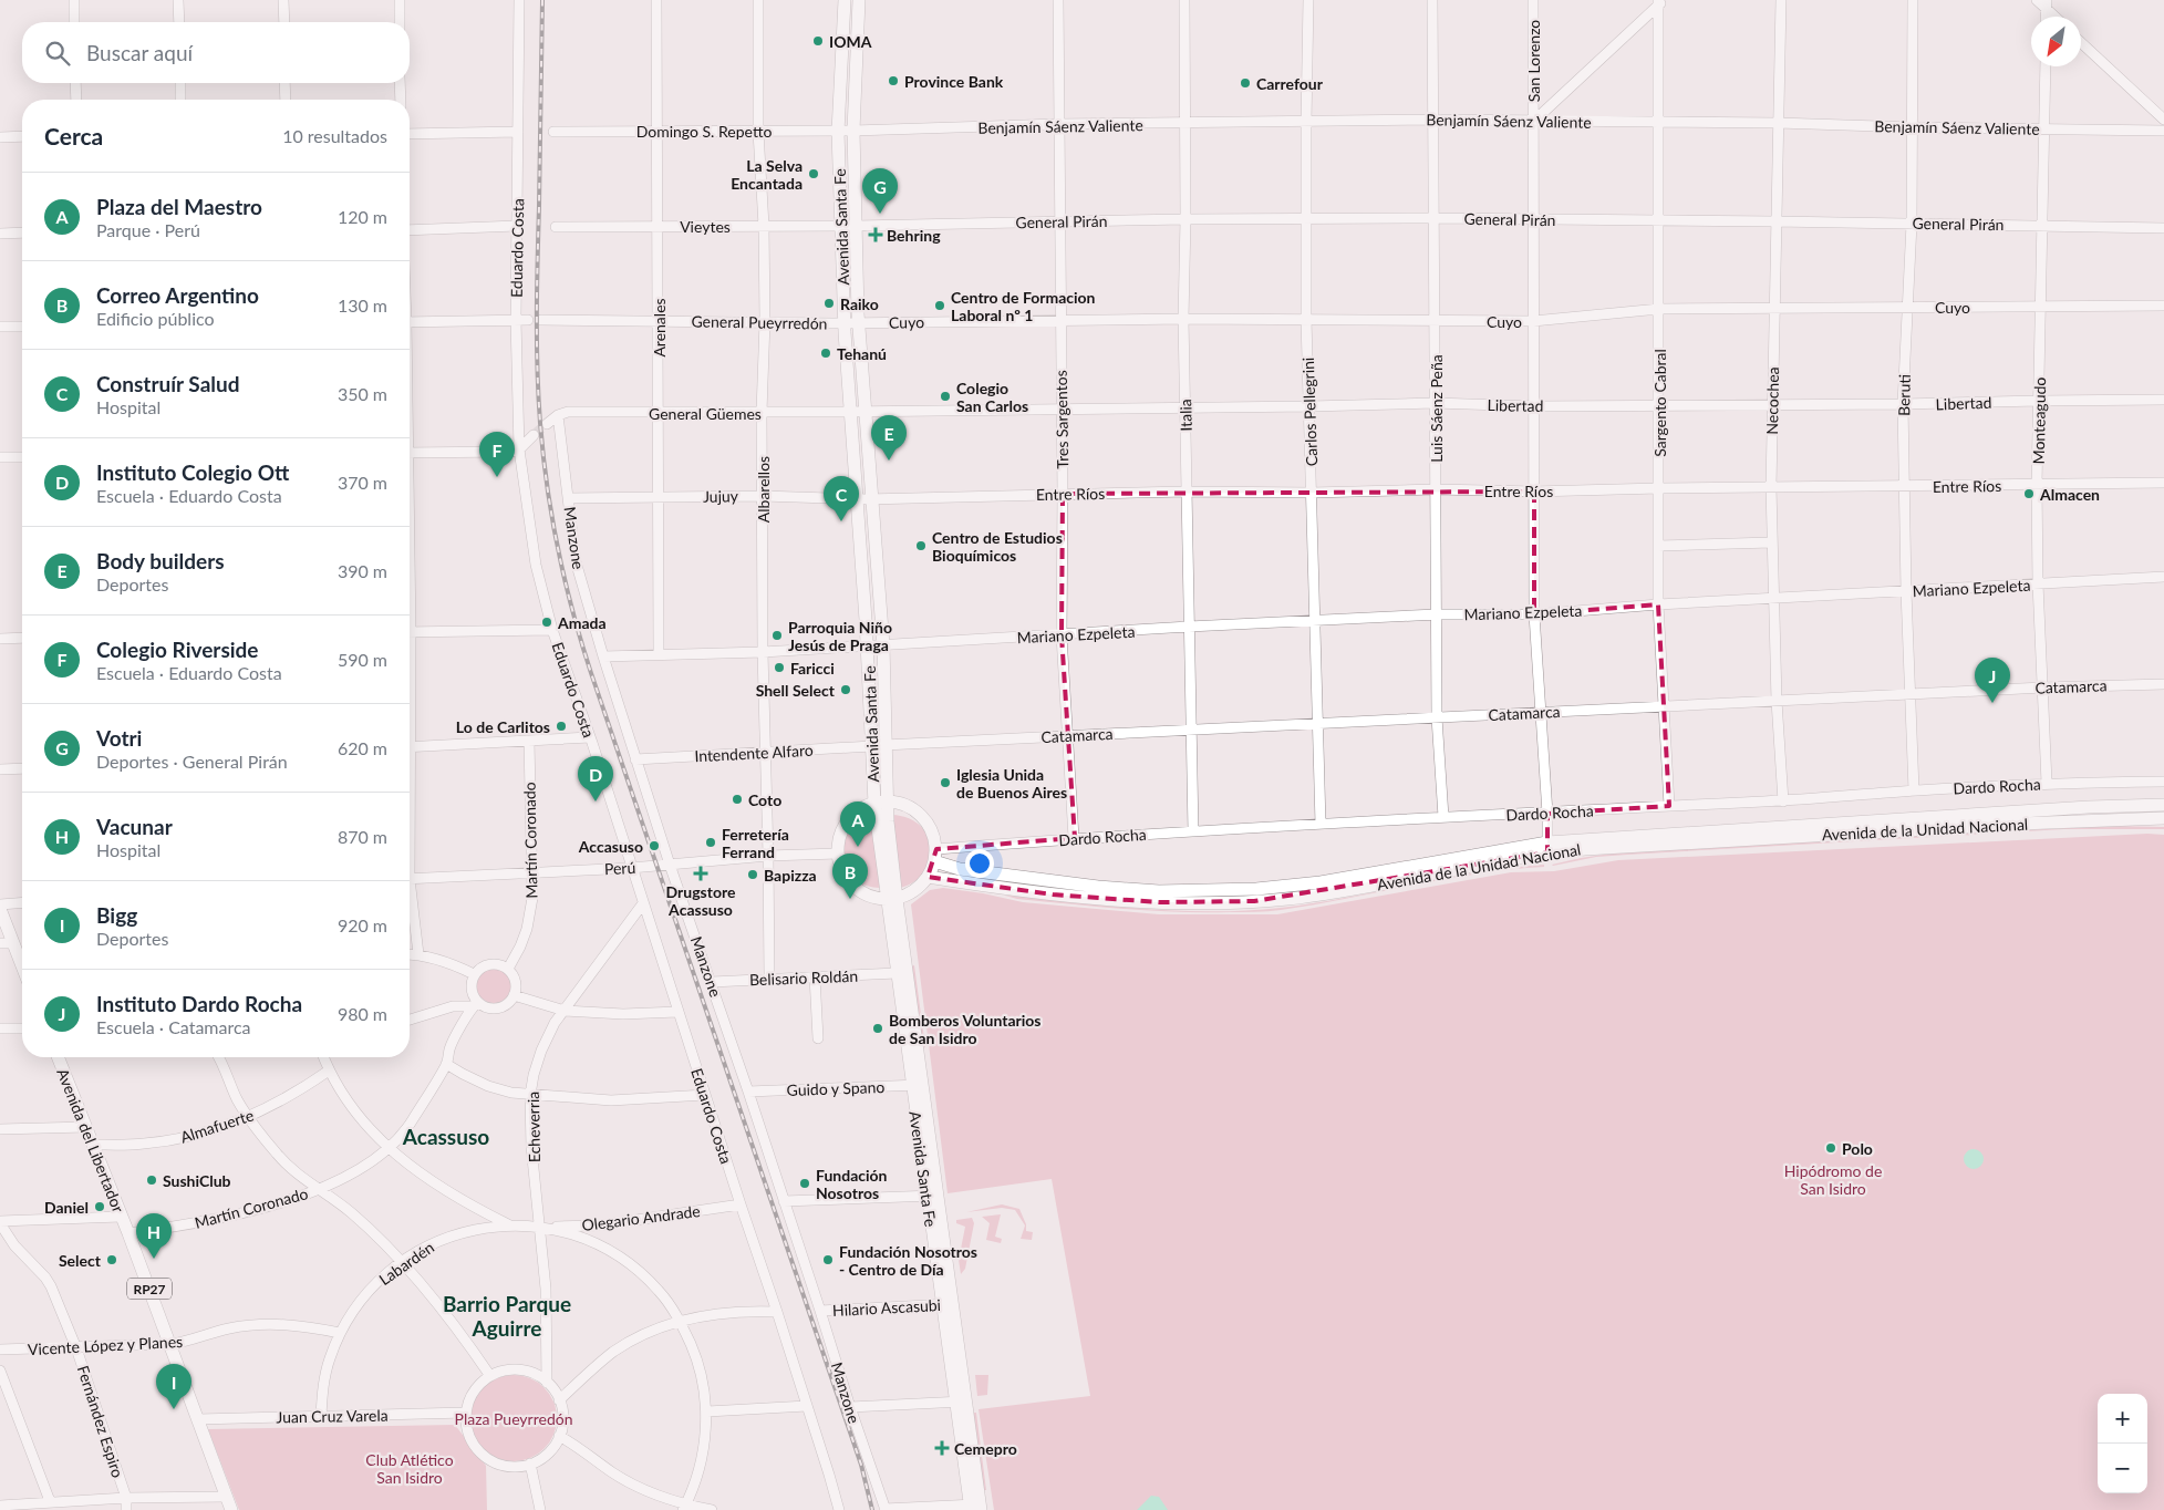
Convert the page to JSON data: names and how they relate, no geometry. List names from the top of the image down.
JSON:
{
  "streets": {
    "main road": [
      "Avenida Santa Fe",
      "Avenida de la Unidad Nacional",
      "Avenida del Libertador",
      "RP27"
    ],
    "street": [
      "San Lorenzo",
      "Benjamín Sáenz Valiente",
      "Domingo S. Repetto",
      "General Pirán",
      "Vieytes",
      "Eduardo Costa",
      "Cuyo",
      "General Pueyrredón",
      "Arenales",
      "Beruti",
      "Necochea",
      "Sargento Cabral",
      "Libertad",
      "Luis Sáenz Peña",
      "Carlos Pellegrini",
      "General Güemes",
      "Italia",
      "Tres Sargentos",
      "Monteagudo",
      "Entre Ríos",
      "Albarellos",
      "Jujuy",
      "Manzone",
      "Mariano Ezpeleta",
      "Catamarca",
      "Intendente Alfaro",
      "Dardo Rocha",
      "Martín Coronado",
      "Perú",
      "Belisario Roldán",
      "Guido y Spano",
      "Almafuerte",
      "Echeverria",
      "Olegario Andrade",
      "Labardén",
      "Hilario Ascasubi",
      "Vicente López y Planes",
      "Juan Cruz Varela",
      "Fernández Espiro"
    ]
  },
  "crossings": [
    ["San Lorenzo", "Benjamín Sáenz Valiente"],
    ["San Lorenzo", "General Pirán"],
    ["San Lorenzo", "Cuyo"],
    ["San Lorenzo", "Libertad"],
    ["San Lorenzo", "Entre Ríos"],
    ["San Lorenzo", "Mariano Ezpeleta"],
    ["San Lorenzo", "Catamarca"],
    ["San Lorenzo", "Dardo Rocha"],
    ["San Lorenzo", "Avenida de la Unidad Nacional"],
    ["Benjamín Sáenz Valiente", "Domingo S. Repetto"],
    ["Benjamín Sáenz Valiente", "Avenida Santa Fe"],
    ["Benjamín Sáenz Valiente", "Beruti"],
    ["Benjamín Sáenz Valiente", "Necochea"],
    ["Benjamín Sáenz Valiente", "Sargento Cabral"],
    ["Benjamín Sáenz Valiente", "Luis Sáenz Peña"],
    ["Benjamín Sáenz Valiente", "Carlos Pellegrini"],
    ["Benjamín Sáenz Valiente", "Italia"],
    ["Benjamín Sáenz Valiente", "Tres Sargentos"],
    ["Benjamín Sáenz Valiente", "Monteagudo"],
    ["Domingo S. Repetto", "Avenida Santa Fe"],
    ["Domingo S. Repetto", "Arenales"],
    ["Domingo S. Repetto", "Albarellos"],
    ["General Pirán", "Vieytes"],
    ["General Pirán", "Avenida Santa Fe"],
    ["General Pirán", "Beruti"],
    ["General Pirán", "Necochea"],
    ["General Pirán", "Sargento Cabral"],
    ["General Pirán", "Luis Sáenz Peña"],
    ["General Pirán", "Carlos Pellegrini"],
    ["General Pirán", "Italia"],
    ["General Pirán", "Tres Sargentos"],
    ["General Pirán", "Monteagudo"],
    ["Vieytes", "Avenida Santa Fe"],
    ["Vieytes", "Arenales"],
    ["Vieytes", "Albarellos"],
    ["Avenida Santa Fe", "Cuyo"],
    ["Avenida Santa Fe", "General Pueyrredón"],
    ["Avenida Santa Fe", "Libertad"],
    ["Avenida Santa Fe", "General Güemes"],
    ["Avenida Santa Fe", "Entre Ríos"],
    ["Avenida Santa Fe", "Jujuy"],
    ["Avenida Santa Fe", "Mariano Ezpeleta"],
    ["Avenida Santa Fe", "Catamarca"],
    ["Avenida Santa Fe", "Intendente Alfaro"],
    ["Avenida Santa Fe", "Belisario Roldán"],
    ["Avenida Santa Fe", "Guido y Spano"],
    ["Avenida Santa Fe", "Hilario Ascasubi"],
    ["Eduardo Costa", "Perú"],
    ["Eduardo Costa", "Echeverria"],
    ["Eduardo Costa", "Olegario Andrade"],
    ["Cuyo", "General Pueyrredón"],
    ["Cuyo", "Beruti"],
    ["Cuyo", "Necochea"],
    ["Cuyo", "Sargento Cabral"],
    ["Cuyo", "Luis Sáenz Peña"],
    ["Cuyo", "Carlos Pellegrini"],
    ["Cuyo", "Italia"],
    ["Cuyo", "Tres Sargentos"],
    ["Cuyo", "Monteagudo"],
    ["General Pueyrredón", "Arenales"],
    ["General Pueyrredón", "Albarellos"],
    ["Arenales", "General Güemes"],
    ["Arenales", "Jujuy"],
    ["Arenales", "Mariano Ezpeleta"],
    ["Beruti", "Libertad"],
    ["Beruti", "Entre Ríos"],
    ["Beruti", "Mariano Ezpeleta"],
    ["Beruti", "Catamarca"],
    ["Beruti", "Dardo Rocha"],
    ["Necochea", "Libertad"],
    ["Necochea", "Entre Ríos"],
    ["Necochea", "Mariano Ezpeleta"],
    ["Necochea", "Catamarca"],
    ["Necochea", "Dardo Rocha"],
    ["Sargento Cabral", "Libertad"],
    ["Sargento Cabral", "Entre Ríos"],
    ["Sargento Cabral", "Mariano Ezpeleta"],
    ["Sargento Cabral", "Catamarca"],
    ["Sargento Cabral", "Dardo Rocha"],
    ["Libertad", "Luis Sáenz Peña"],
    ["Libertad", "Carlos Pellegrini"],
    ["Libertad", "General Güemes"],
    ["Libertad", "Italia"],
    ["Libertad", "Tres Sargentos"],
    ["Libertad", "Monteagudo"],
    ["Luis Sáenz Peña", "Entre Ríos"],
    ["Luis Sáenz Peña", "Mariano Ezpeleta"],
    ["Luis Sáenz Peña", "Catamarca"],
    ["Luis Sáenz Peña", "Dardo Rocha"],
    ["Carlos Pellegrini", "Entre Ríos"],
    ["Carlos Pellegrini", "Mariano Ezpeleta"],
    ["Carlos Pellegrini", "Catamarca"],
    ["Carlos Pellegrini", "Dardo Rocha"],
    ["General Güemes", "Albarellos"],
    ["General Güemes", "Manzone"],
    ["Italia", "Entre Ríos"],
    ["Italia", "Mariano Ezpeleta"],
    ["Italia", "Catamarca"],
    ["Italia", "Dardo Rocha"],
    ["Tres Sargentos", "Entre Ríos"],
    ["Tres Sargentos", "Mariano Ezpeleta"],
    ["Tres Sargentos", "Catamarca"],
    ["Tres Sargentos", "Dardo Rocha"],
    ["Monteagudo", "Entre Ríos"],
    ["Monteagudo", "Mariano Ezpeleta"],
    ["Monteagudo", "Catamarca"],
    ["Monteagudo", "Dardo Rocha"],
    ["Entre Ríos", "Jujuy"],
    ["Albarellos", "Jujuy"],
    ["Albarellos", "Mariano Ezpeleta"],
    ["Albarellos", "Intendente Alfaro"],
    ["Albarellos", "Perú"],
    ["Albarellos", "Belisario Roldán"],
    ["Jujuy", "Manzone"],
    ["Manzone", "Mariano Ezpeleta"],
    ["Manzone", "Intendente Alfaro"],
    ["Manzone", "Perú"],
    ["Manzone", "Belisario Roldán"],
    ["Manzone", "Guido y Spano"],
    ["Manzone", "Hilario Ascasubi"],
    ["Catamarca", "Intendente Alfaro"],
    ["Dardo Rocha", "Avenida de la Unidad Nacional"],
    ["Martín Coronado", "Perú"],
    ["Martín Coronado", "Avenida del Libertador"],
    ["Almafuerte", "Avenida del Libertador"],
    ["Echeverria", "Olegario Andrade"],
    ["Echeverria", "Labardén"],
    ["Echeverria", "Juan Cruz Varela"],
    ["Avenida del Libertador", "Vicente López y Planes"],
    ["Avenida del Libertador", "Juan Cruz Varela"],
    ["Olegario Andrade", "Labardén"],
    ["Labardén", "Vicente López y Planes"],
    ["Labardén", "Juan Cruz Varela"],
    ["Vicente López y Planes", "Fernández Espiro"]
  ],
  "districts": ["Acassuso", "Barrio Parque Aguirre"],
  "parks": ["Hipódromo de San Isidro", "Plaza Pueyrredón", "Club Atlético San Isidro"],
  "places": {
    "other": [
      "IOMA",
      "Province Bank",
      "Carrefour",
      "La Selva Encantada",
      "Raiko",
      "Centro de Formacion Laboral nº 1",
      "Tehanú",
      "Colegio San Carlos",
      "Almacen",
      "Centro de Estudios Bioquímicos",
      "Amada",
      "Parroquia Niño Jesús de Praga",
      "Faricci",
      "Shell Select",
      "Lo de Carlitos",
      "Iglesia Unida de Buenos Aires",
      "Coto",
      "Ferretería Ferrand",
      "Accasuso",
      "Bapizza",
      "Bomberos Voluntarios de San Isidro",
      "Polo",
      "SushiClub",
      "Fundación Nosotros",
      "Daniel",
      "Select",
      "Fundación Nosotros - Centro de Día"
    ],
    "health": ["Behring", "Drugstore Acassuso", "Cemepro"]
  },
  "north": "bottom left",
  "page": {
    "search": "Buscar aquí",
    "heading": ["Cerca", "10 resultados"],
    "pins": [
      "G",
      "E",
      "F",
      "C",
      "J",
      "D",
      "A",
      "B",
      "H",
      "I"
    ],
    "list": [
      {
        "mark": "A",
        "name": "Plaza del Maestro",
        "note": "Parque · Perú",
        "value": "120 m"
      },
      {
        "mark": "B",
        "name": "Correo Argentino",
        "note": "Edificio público",
        "value": "130 m"
      },
      {
        "mark": "C",
        "name": "Construír Salud",
        "note": "Hospital",
        "value": "350 m"
      },
      {
        "mark": "D",
        "name": "Instituto Colegio Ott",
        "note": "Escuela · Eduardo Costa",
        "value": "370 m"
      },
      {
        "mark": "E",
        "name": "Body builders",
        "note": "Deportes",
        "value": "390 m"
      },
      {
        "mark": "F",
        "name": "Colegio Riverside",
        "note": "Escuela · Eduardo Costa",
        "value": "590 m"
      },
      {
        "mark": "G",
        "name": "Votri",
        "note": "Deportes · General Pirán",
        "value": "620 m"
      },
      {
        "mark": "H",
        "name": "Vacunar",
        "note": "Hospital",
        "value": "870 m"
      },
      {
        "mark": "I",
        "name": "Bigg",
        "note": "Deportes",
        "value": "920 m"
      },
      {
        "mark": "J",
        "name": "Instituto Dardo Rocha",
        "note": "Escuela · Catamarca",
        "value": "980 m"
      }
    ],
    "map_buttons": ["+", "−"]
  }
}
